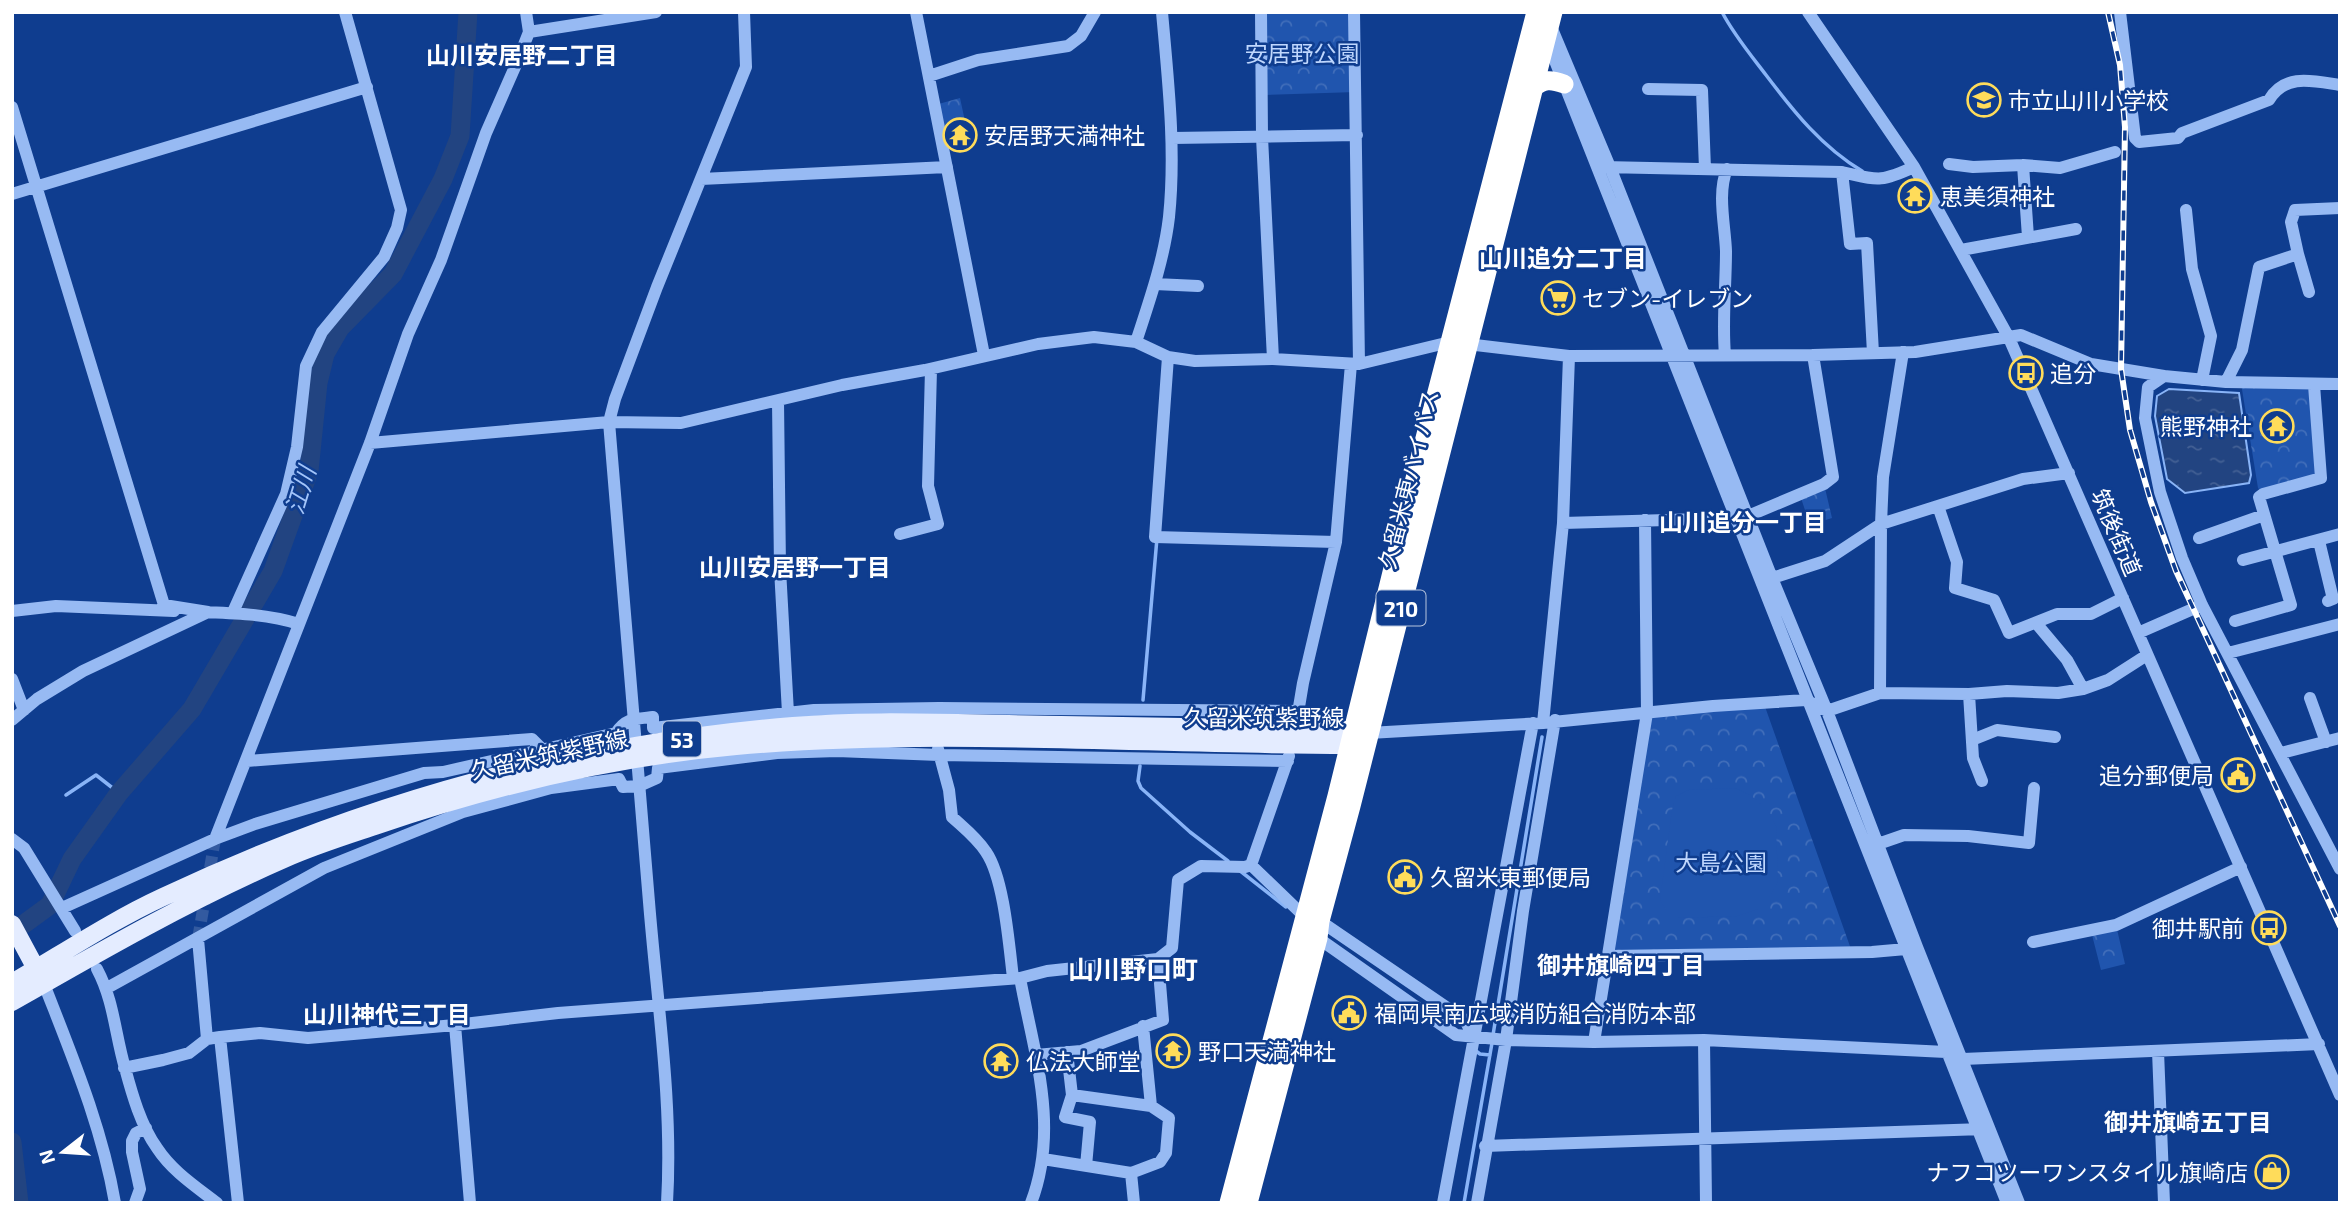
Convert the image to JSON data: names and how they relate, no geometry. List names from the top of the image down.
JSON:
{
  "streets": {
    "highway": ["久留米東バイパス", "210"],
    "main road": ["久留米筑紫野線", "53"],
    "street": ["筑後街道"]
  },
  "crossings": [
    ["久留米東バイパス", "久留米筑紫野線"]
  ],
  "districts": [
    "山川安居野二丁目",
    "山川追分二丁目",
    "山川追分一丁目",
    "山川安居野一丁目",
    "御井旗崎四丁目",
    "山川野口町",
    "山川神代三丁目",
    "御井旗崎五丁目"
  ],
  "water": ["江川"],
  "parks": ["安居野公園", "大島公園"],
  "places": {
    "school or university": ["市立山川小学校"],
    "temple": [
      "安居野天満神社",
      "恵美須神社",
      "熊野神社",
      "野口天満神社",
      "仏法大師堂"
    ],
    "supermarket": ["セブン-イレブン"],
    "bus stop": ["追分", "御井駅前"],
    "public building": ["追分郵便局", "久留米東郵便局", "福岡県南広域消防組合消防本部"],
    "shop": ["ナフコツーワンスタイル旗崎店"]
  },
  "north": "left"
}
